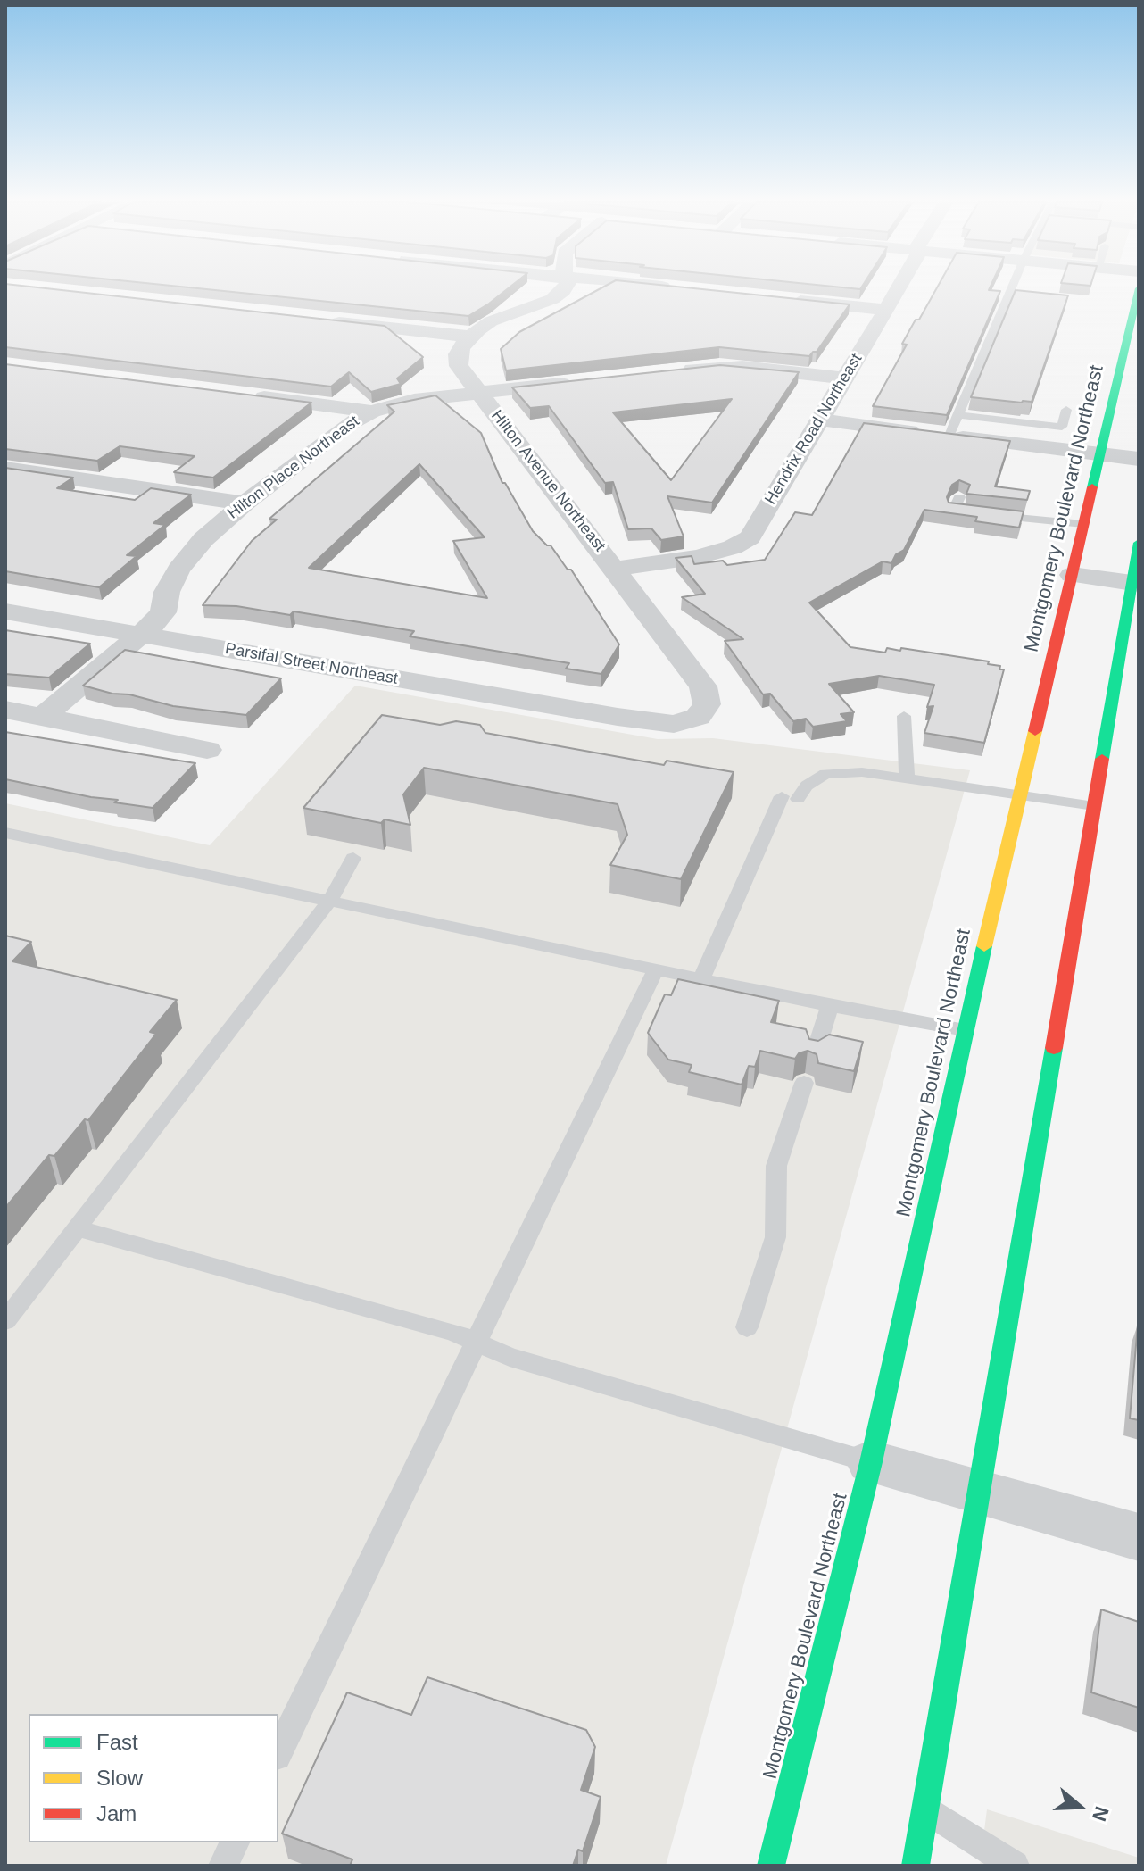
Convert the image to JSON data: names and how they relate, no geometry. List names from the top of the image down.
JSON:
{
  "streets": {
    "main road": ["Montgomery Boulevard Northeast"],
    "street": [
      "Hendrix Road Northeast",
      "Hilton Place Northeast",
      "Hilton Avenue Northeast",
      "Parsifal Street Northeast"
    ]
  },
  "crossings": [
    ["Hendrix Road Northeast", "Hilton Avenue Northeast"],
    ["Hilton Place Northeast", "Hilton Avenue Northeast"],
    ["Hilton Place Northeast", "Parsifal Street Northeast"],
    ["Hilton Avenue Northeast", "Parsifal Street Northeast"]
  ],
  "legend": ["Fast", "Slow", "Jam"],
  "north": "right"
}
